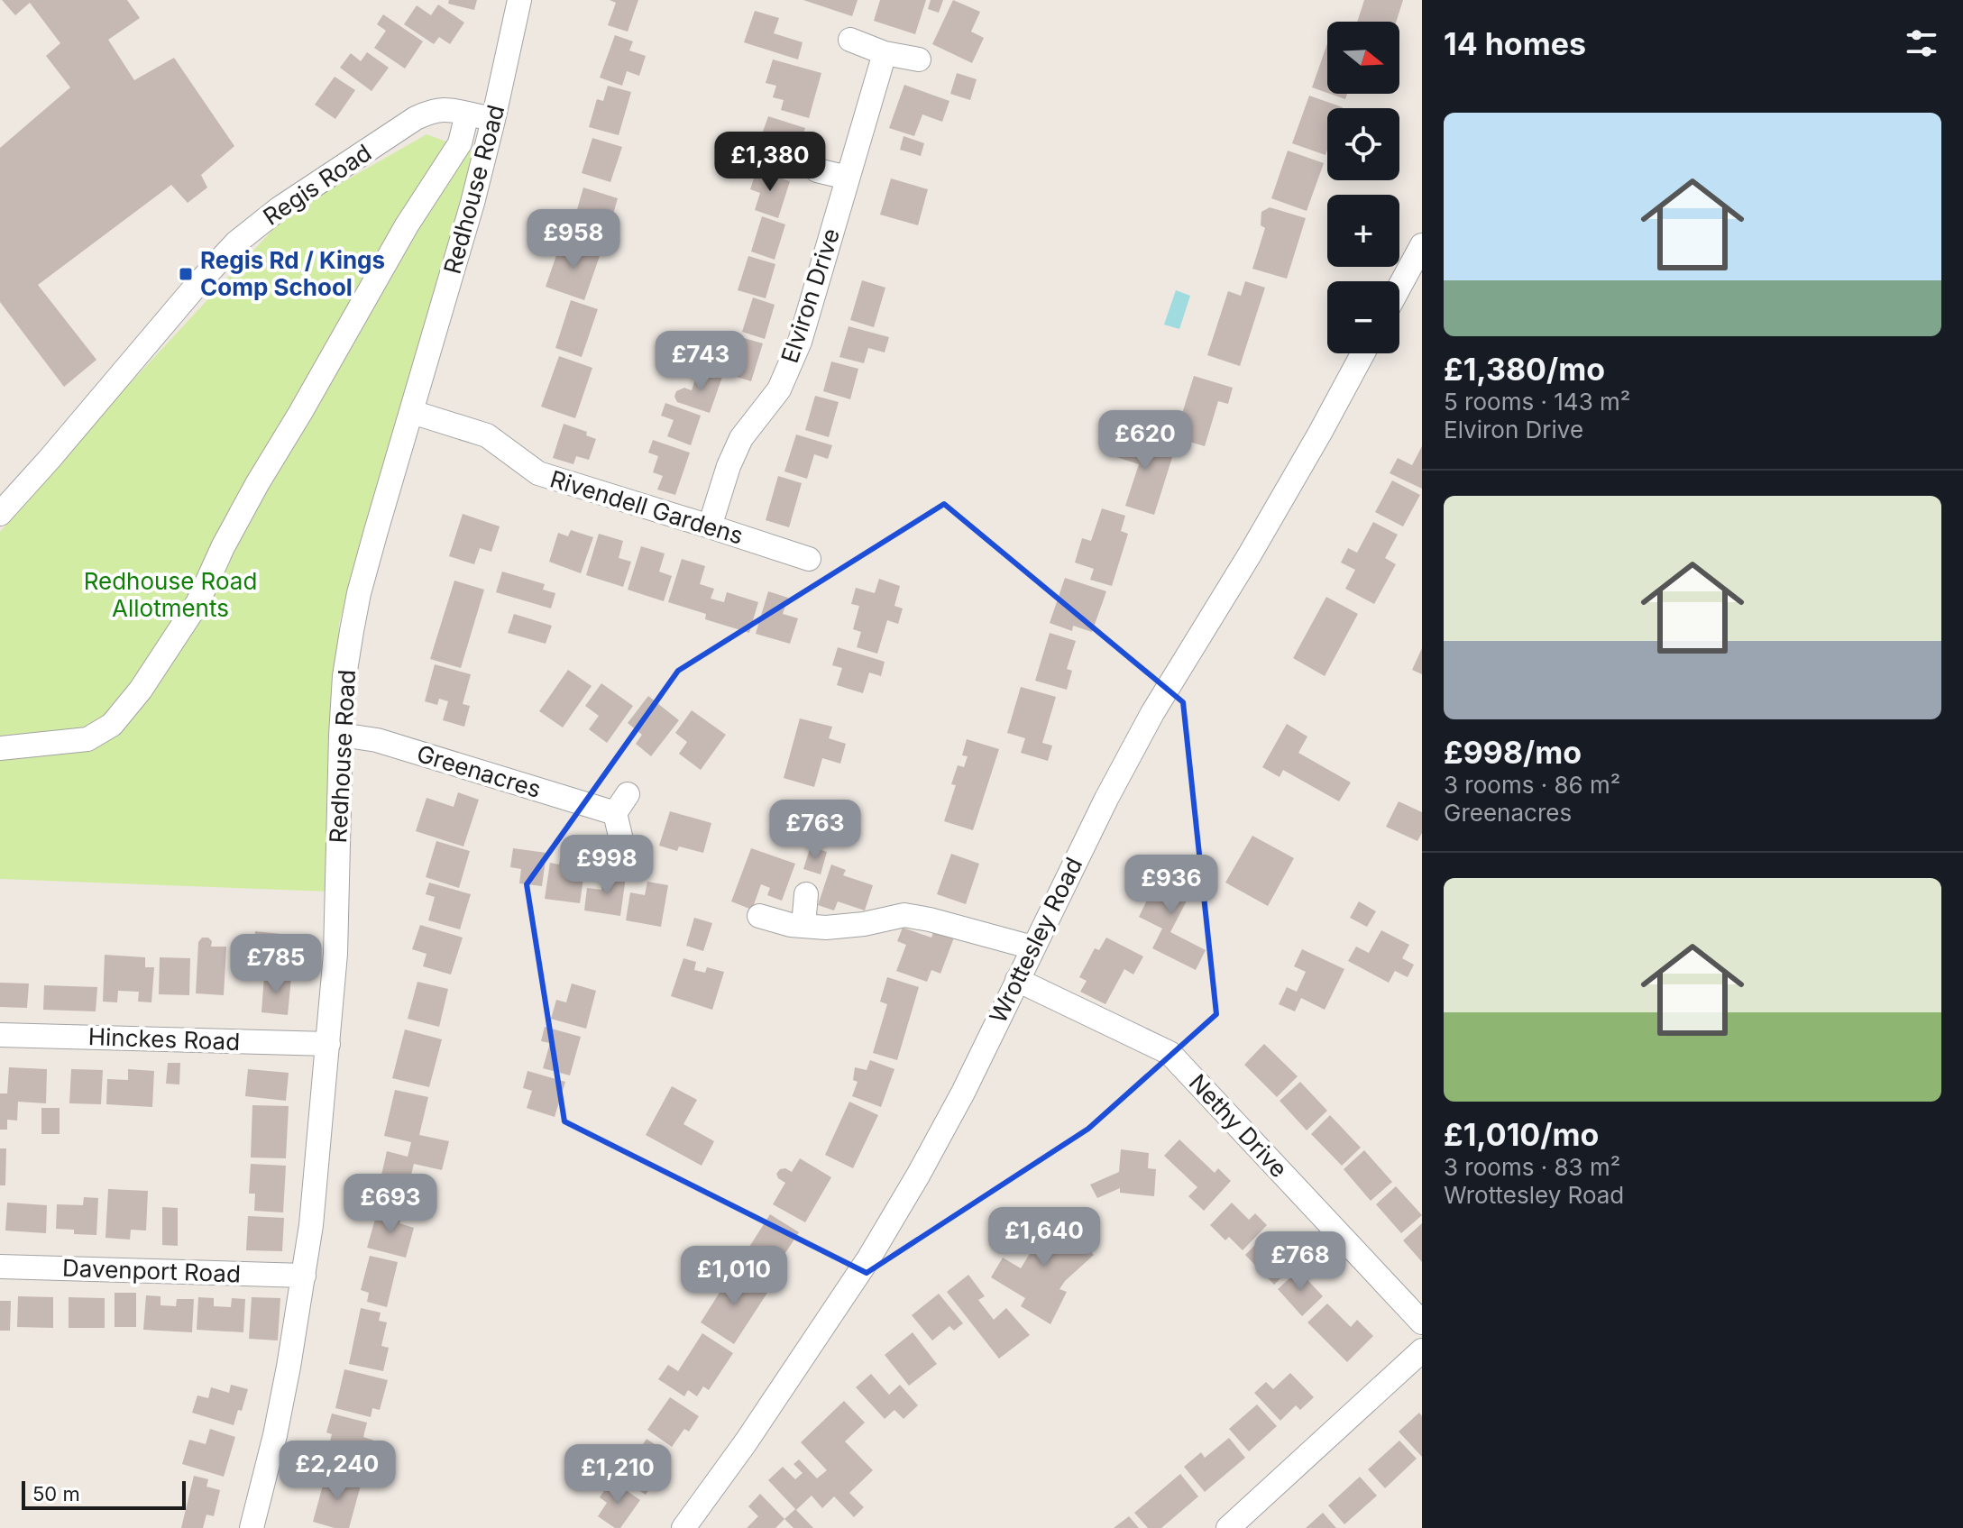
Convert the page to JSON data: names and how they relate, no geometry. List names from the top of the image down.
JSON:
{
  "streets": {
    "street": [
      "Regis Road",
      "Redhouse Road",
      "Elviron Drive",
      "Rivendell Gardens",
      "Greenacres",
      "Wrottesley Road",
      "Hinckes Road",
      "Nethy Drive",
      "Davenport Road"
    ]
  },
  "crossings": [
    ["Regis Road", "Redhouse Road"],
    ["Redhouse Road", "Rivendell Gardens"],
    ["Redhouse Road", "Greenacres"],
    ["Redhouse Road", "Hinckes Road"],
    ["Redhouse Road", "Davenport Road"],
    ["Elviron Drive", "Rivendell Gardens"],
    ["Wrottesley Road", "Nethy Drive"]
  ],
  "parks": ["Redhouse Road Allotments"],
  "places": {
    "transit": ["Regis Rd / Kings Comp School"]
  },
  "scale_bar": "50 m",
  "north": "right",
  "page": {
    "heading": "14 homes",
    "map_buttons": ["+", "−"],
    "list": [
      {
        "name": "£1,380/mo",
        "note": "5 rooms · 143 m² · Elviron Drive"
      },
      {
        "name": "£998/mo",
        "note": "3 rooms · 86 m² · Greenacres"
      },
      {
        "name": "£1,010/mo",
        "note": "3 rooms · 83 m² · Wrottesley Road"
      }
    ],
    "price": [
      "£1,380",
      "£958",
      "£743",
      "£620",
      "£763",
      "£998",
      "£936",
      "£785",
      "£693",
      "£1,640",
      "£768",
      "£1,010",
      "£2,240",
      "£1,210"
    ],
    "scale": "50 m"
  }
}
